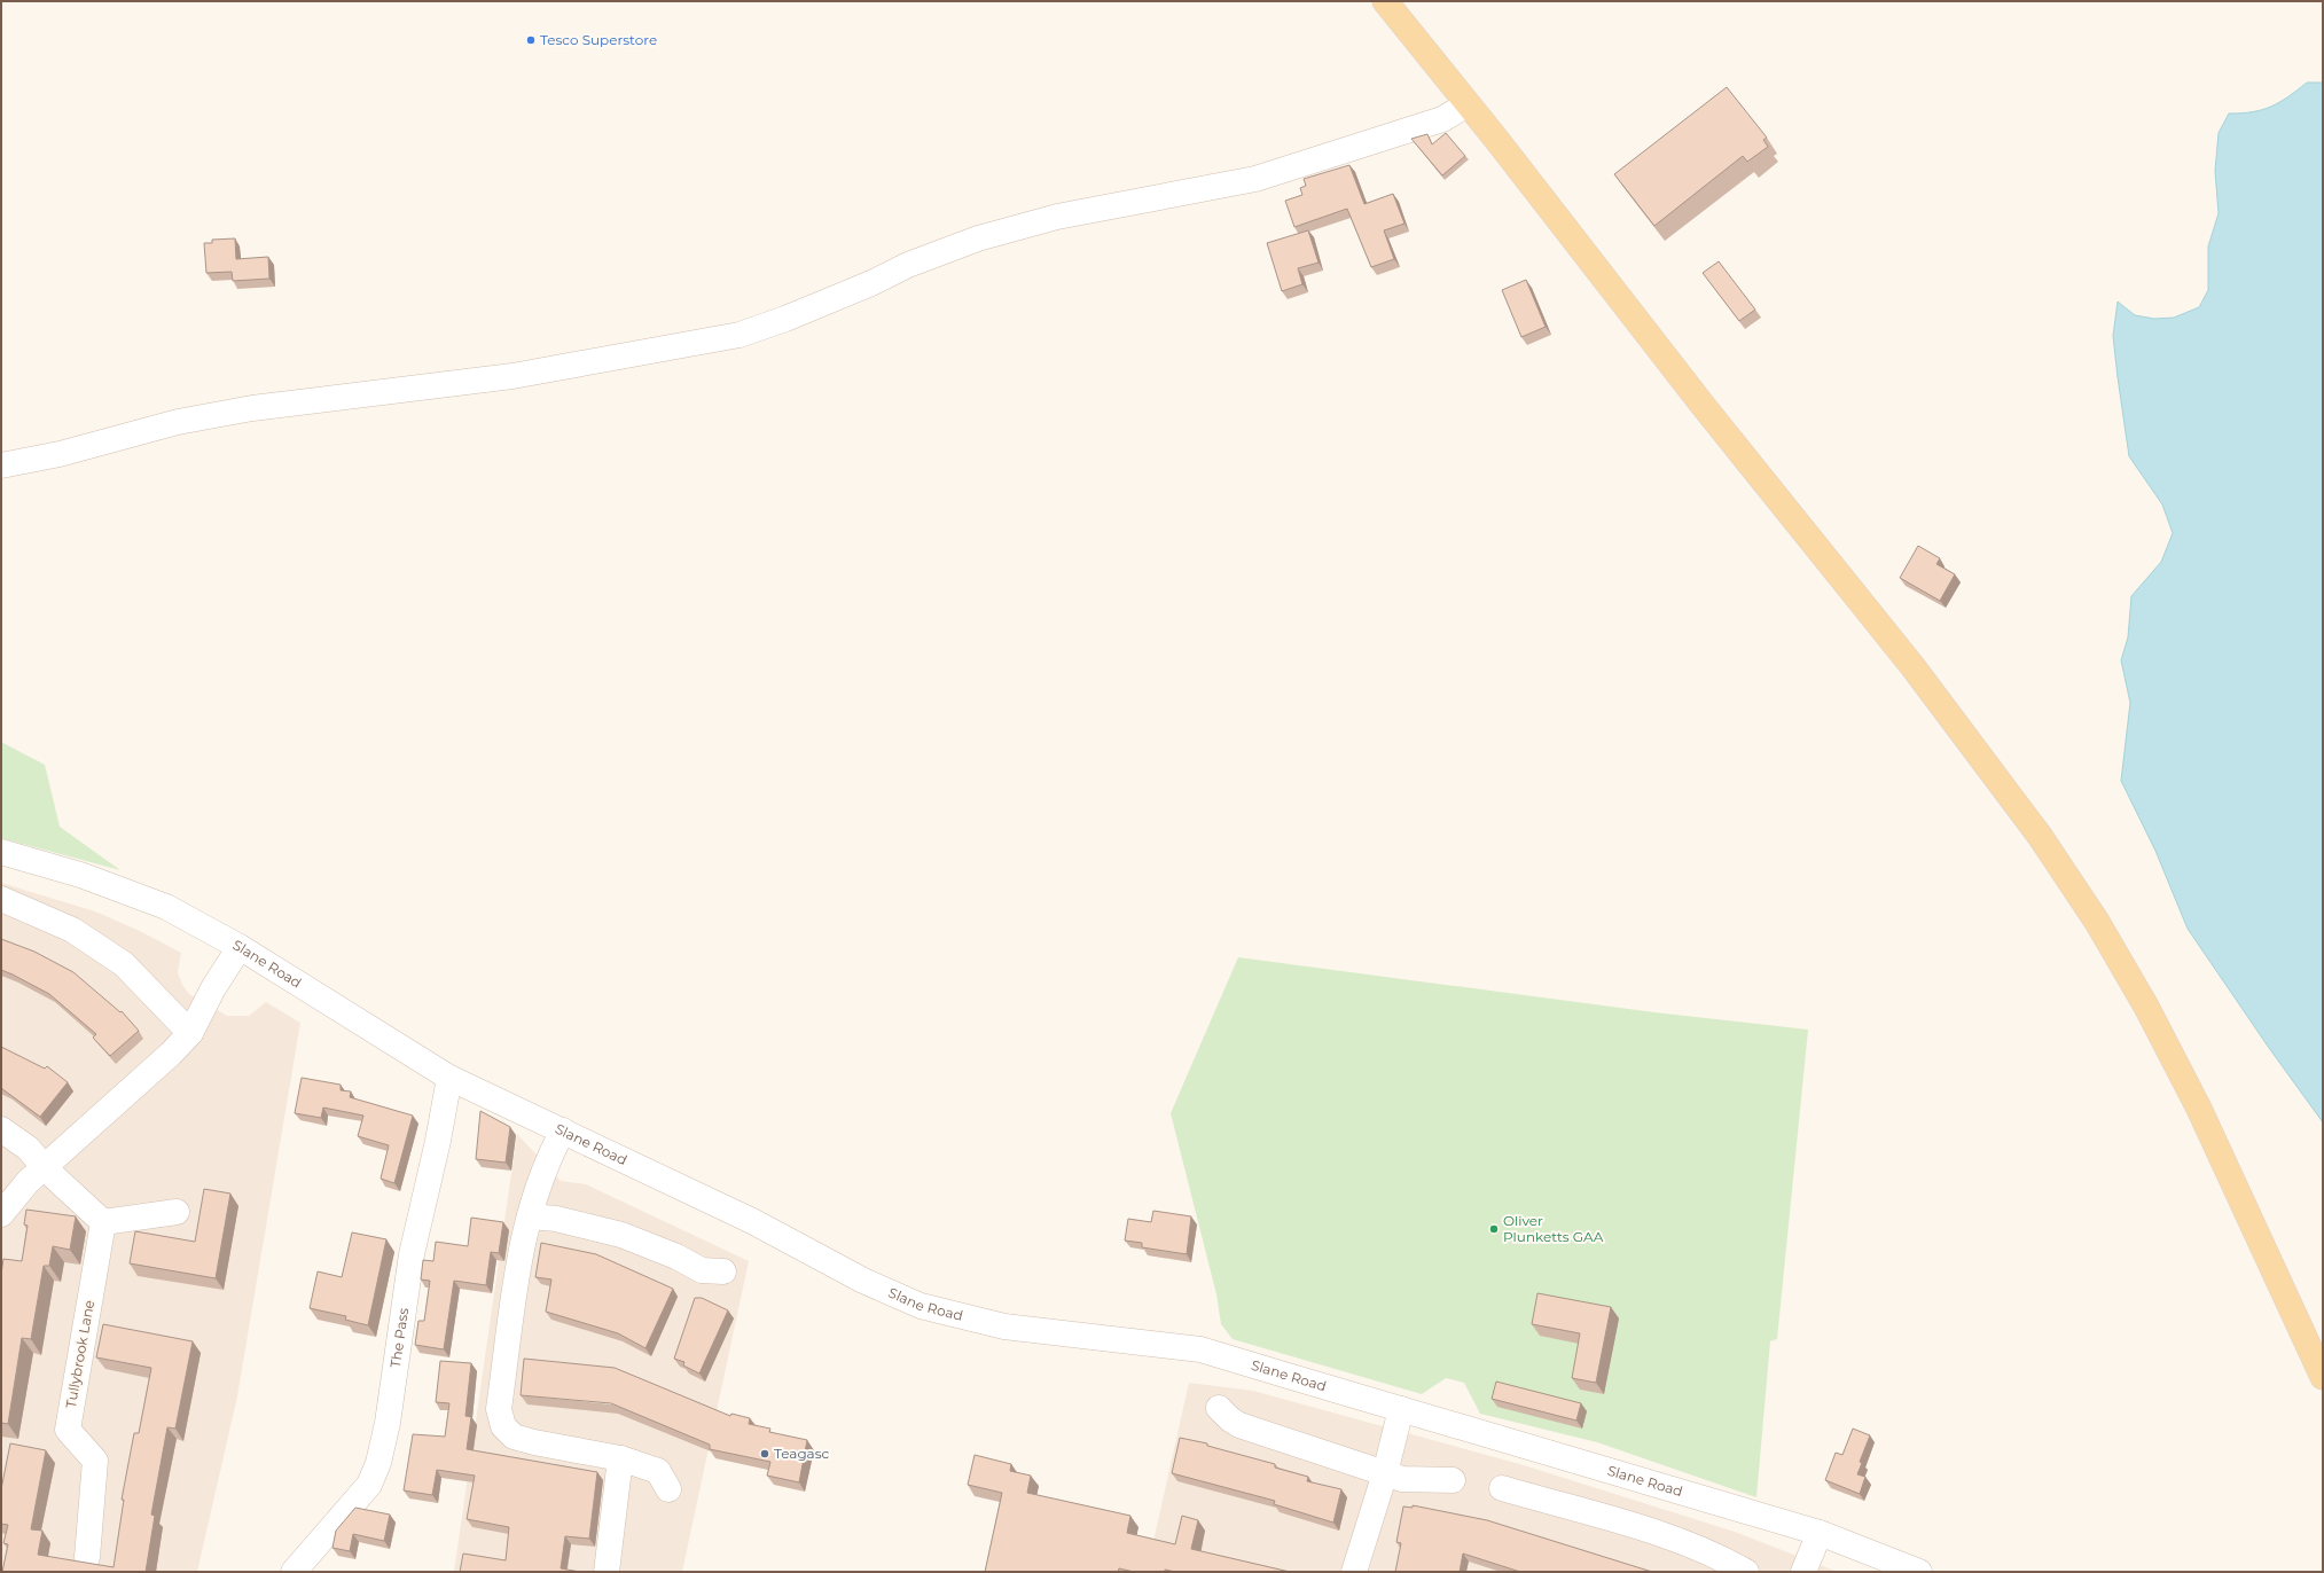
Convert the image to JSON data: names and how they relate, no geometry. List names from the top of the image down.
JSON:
{
  "streets": {
    "street": ["Slane Road", "The Pass", "Tullybrook Lane"]
  },
  "crossings": [
    ["Slane Road", "The Pass"]
  ],
  "places": ["Tesco Superstore", "Oliver Plunketts GAA", "Teagasc"]
}
